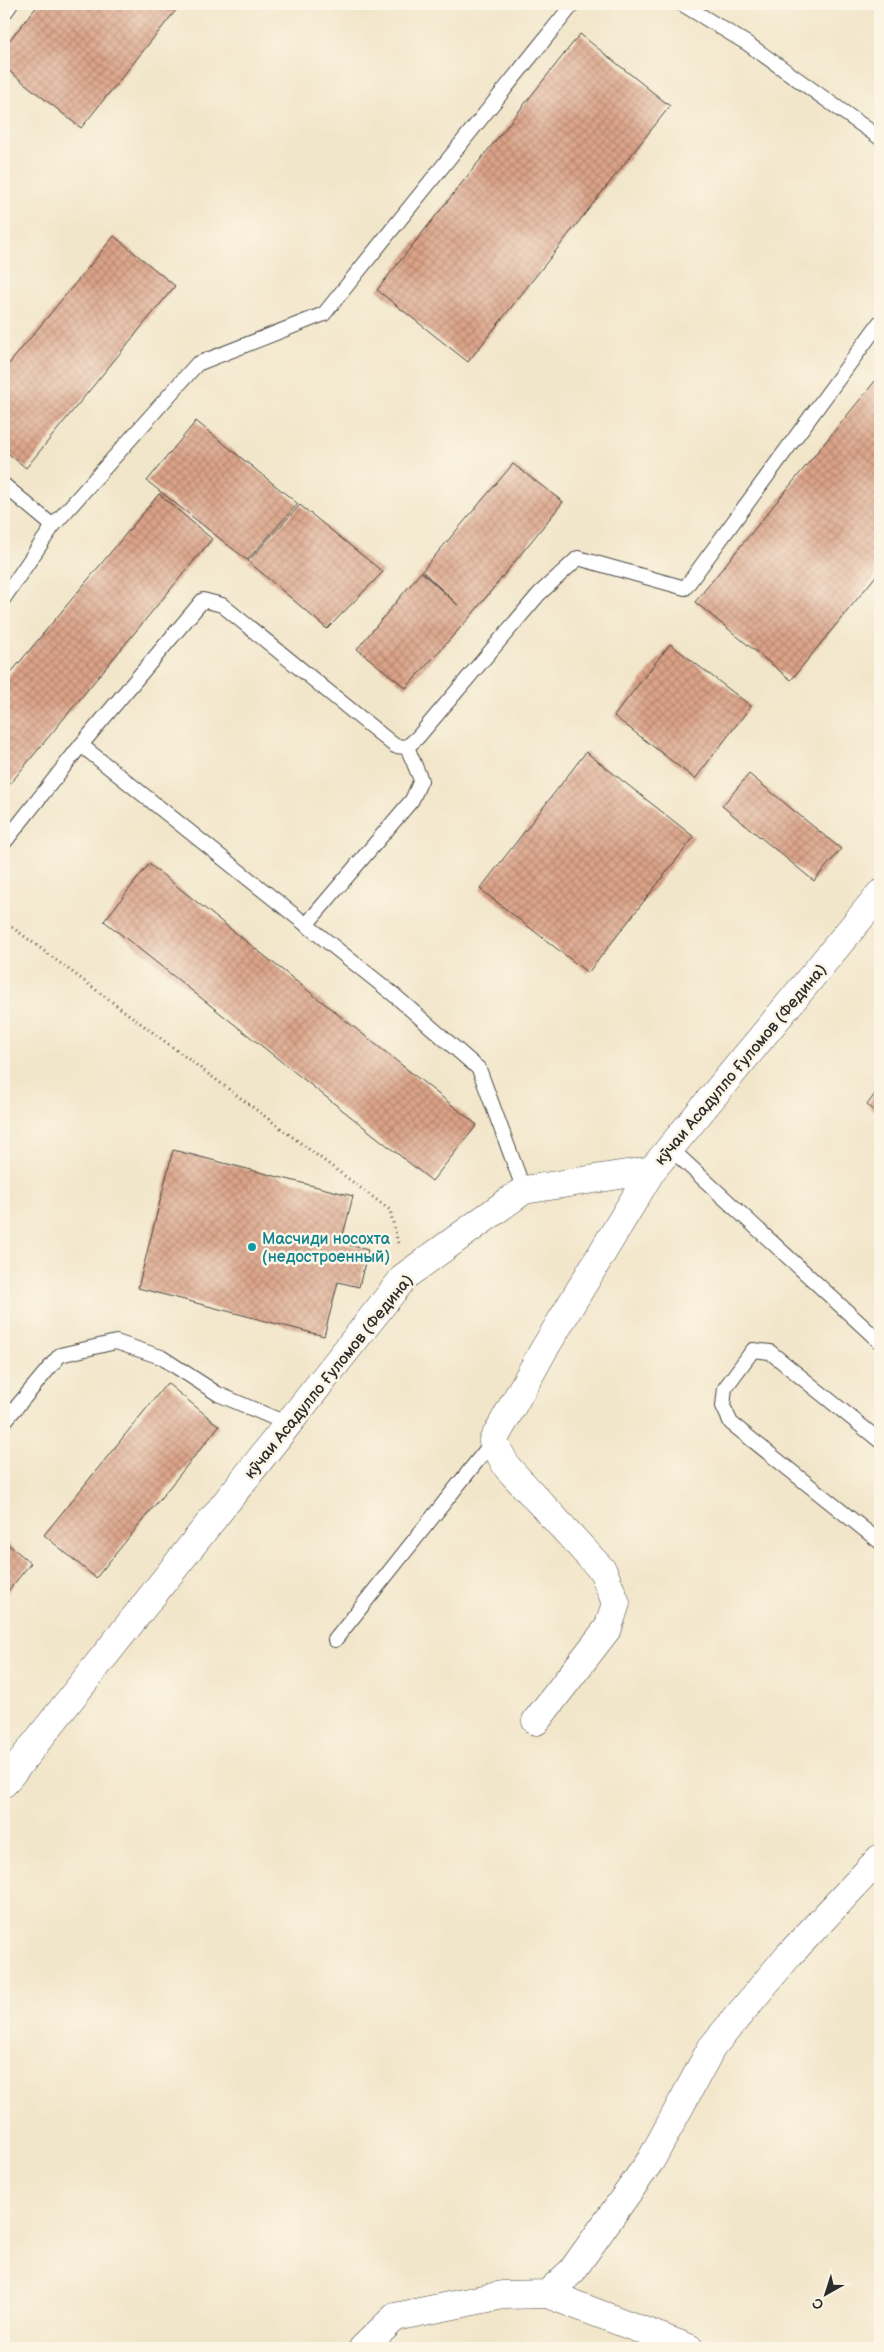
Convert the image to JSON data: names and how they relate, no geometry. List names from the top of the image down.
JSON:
{
  "streets": {
    "street": ["кӯчаи Асадулло Ғуломов (Федина)"]
  },
  "places": ["Масчиди носохта (недостроенный)"],
  "north": "bottom left"
}
